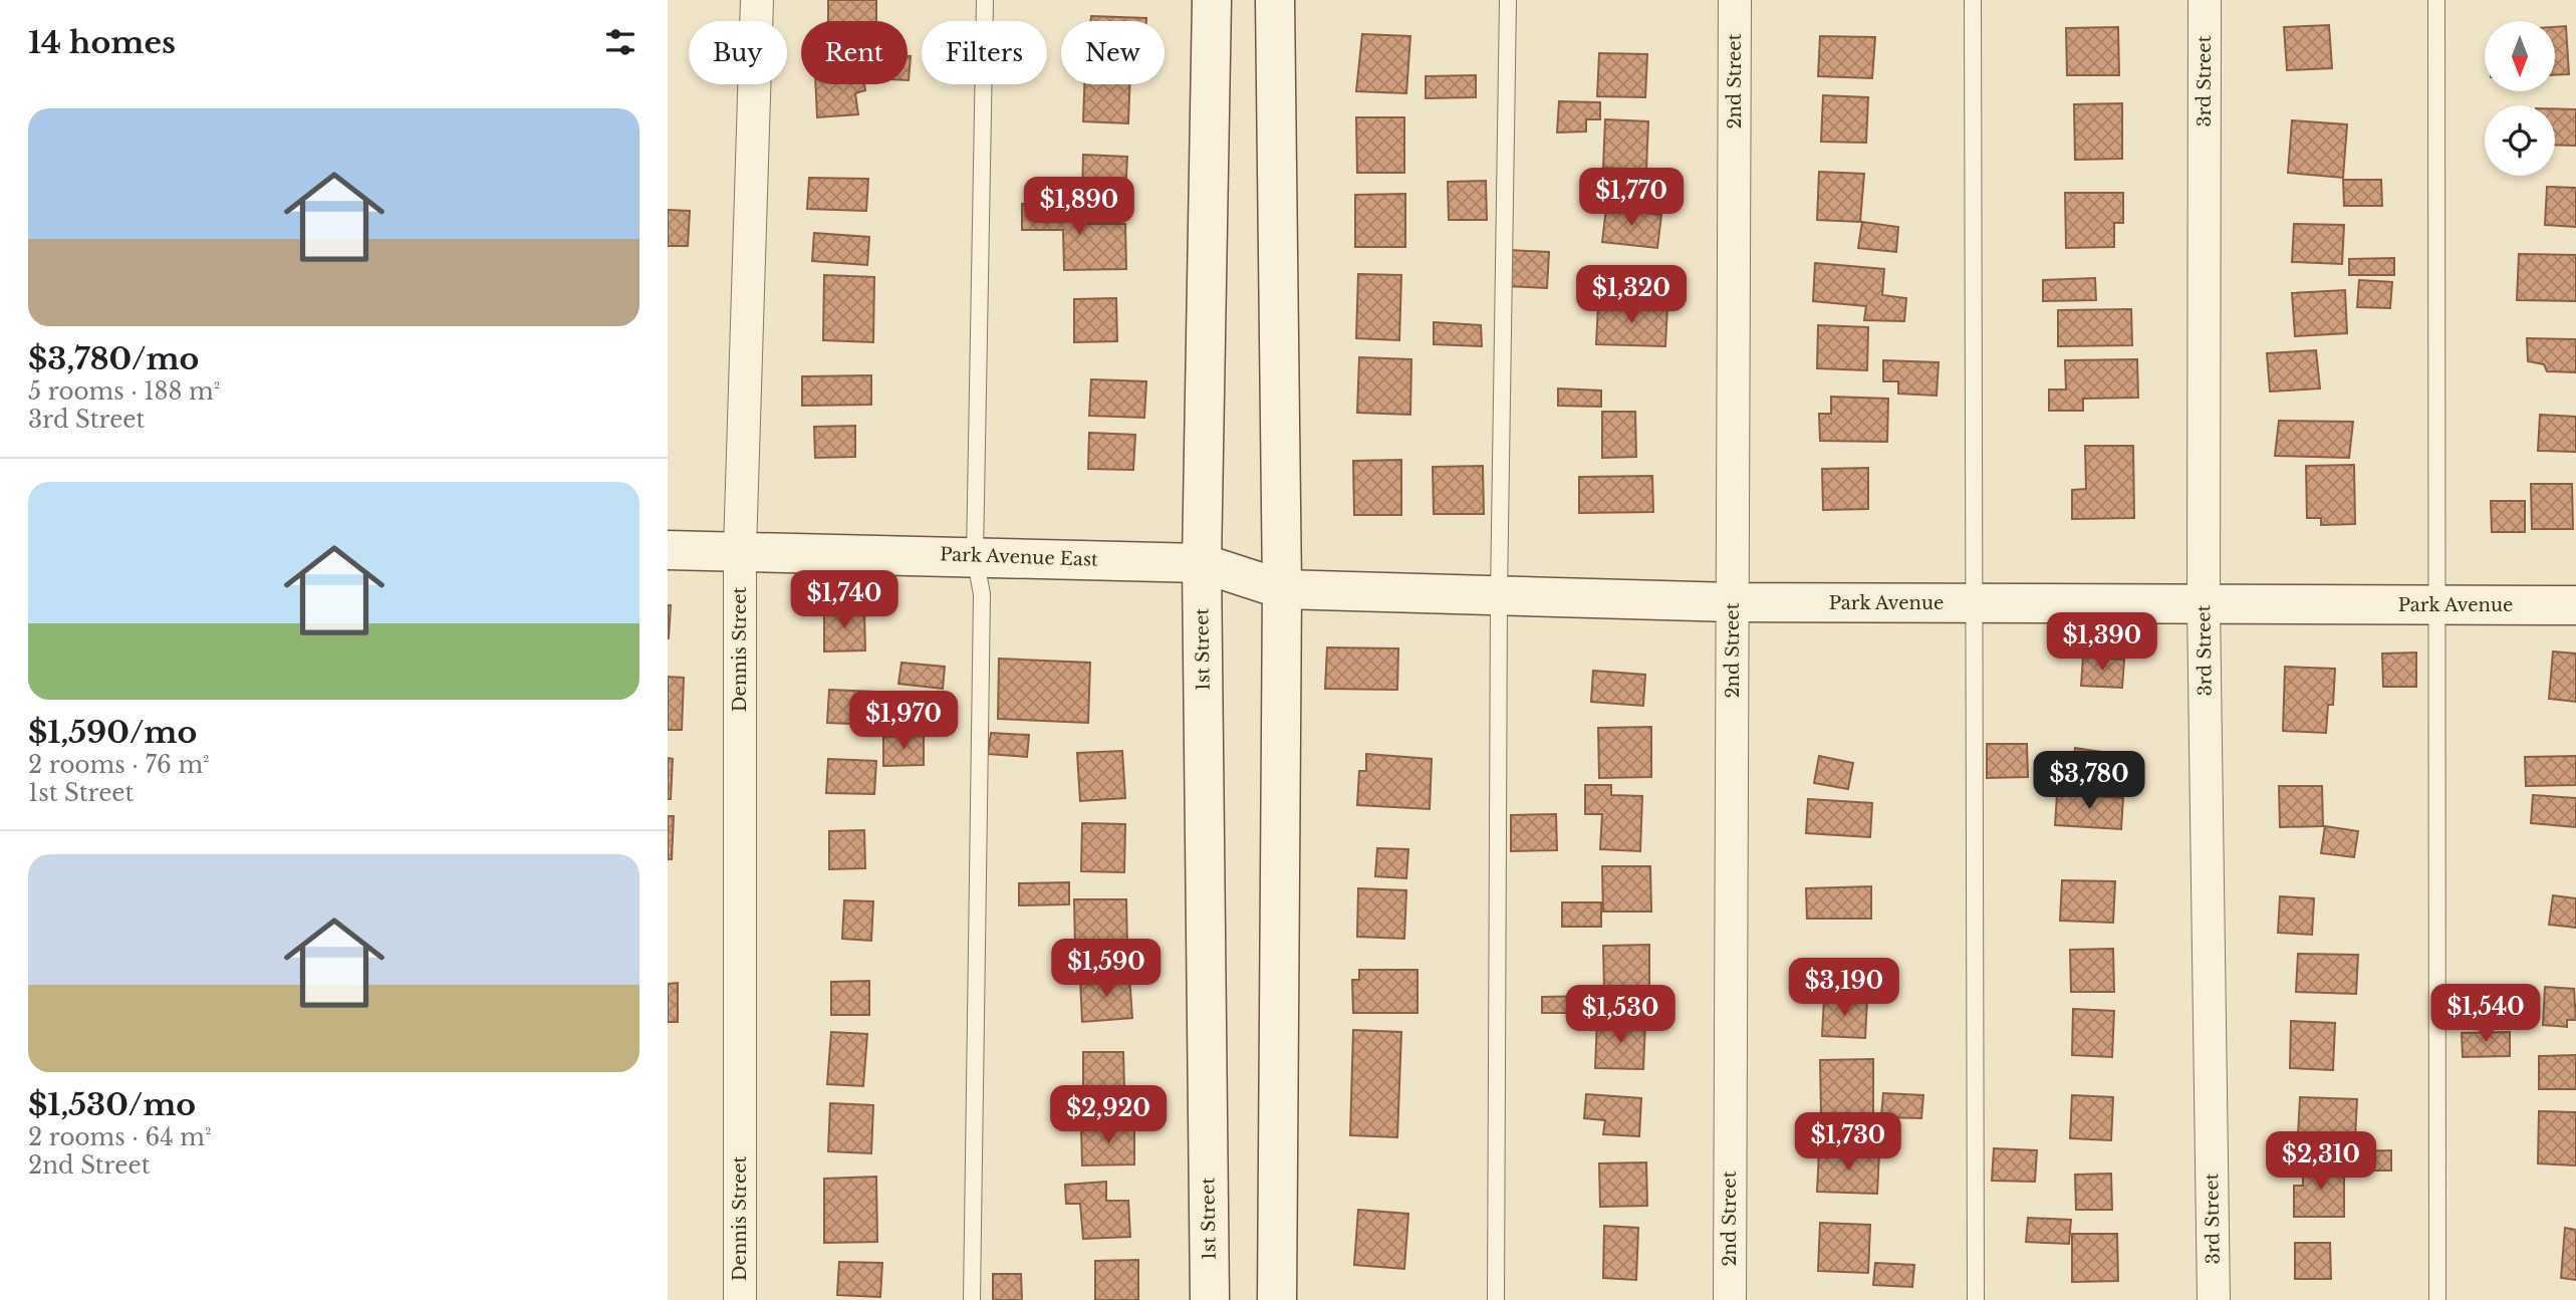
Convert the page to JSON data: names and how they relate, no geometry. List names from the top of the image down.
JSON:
{
  "streets": {
    "main road": ["Park Avenue East", "Park Avenue", "1st Street"],
    "street": ["2nd Street", "3rd Street", "Dennis Street"]
  },
  "crossings": [
    ["2nd Street", "Park Avenue"],
    ["3rd Street", "Park Avenue"],
    ["Park Avenue East", "Park Avenue"],
    ["Park Avenue East", "Dennis Street"],
    ["Park Avenue East", "1st Street"],
    ["Park Avenue", "1st Street"]
  ],
  "north": "bottom",
  "page": {
    "heading": "14 homes",
    "chip": [
      "Buy",
      "Rent",
      "Filters",
      "New"
    ],
    "list": [
      {
        "name": "$3,780/mo",
        "note": "5 rooms · 188 m² · 3rd Street"
      },
      {
        "name": "$1,590/mo",
        "note": "2 rooms · 76 m² · 1st Street"
      },
      {
        "name": "$1,530/mo",
        "note": "2 rooms · 64 m² · 2nd Street"
      }
    ],
    "price": [
      "$1,770",
      "$1,890",
      "$1,320",
      "$1,740",
      "$1,390",
      "$1,970",
      "$3,780",
      "$1,590",
      "$3,190",
      "$1,540",
      "$1,530",
      "$2,920",
      "$1,730",
      "$2,310"
    ]
  }
}
